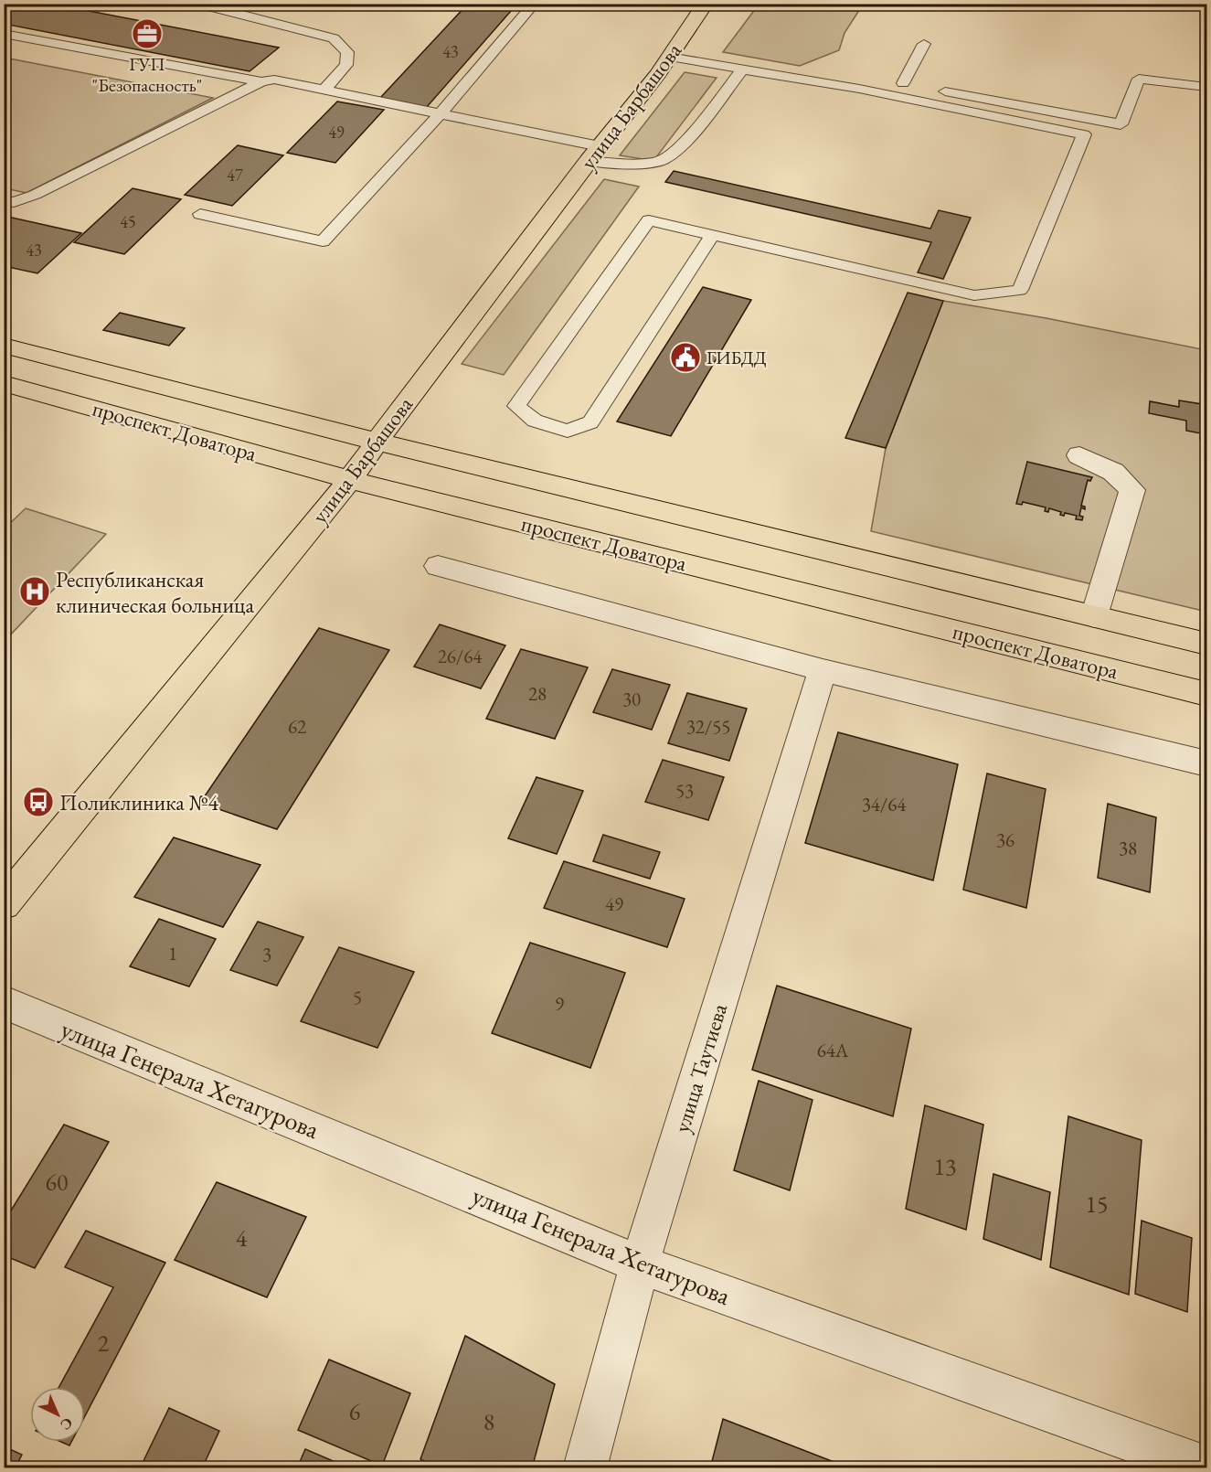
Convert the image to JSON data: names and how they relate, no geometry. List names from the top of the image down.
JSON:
{
  "streets": {
    "main road": ["улица Барбашова", "проспект Доватора"],
    "street": ["улица Таутиева", "улица Генерала Хетагурова"]
  },
  "crossings": [
    ["улица Барбашова", "проспект Доватора"],
    ["улица Таутиева", "улица Генерала Хетагурова"]
  ],
  "places": {
    "office": ["ГУП \"Безопасность\""],
    "public building": ["ГИБДД"],
    "hospital": ["Республиканская клиническая больница"],
    "bus stop": ["Поликлиника №4"]
  },
  "house_numbers": [
    "43",
    "49",
    "47",
    "45",
    "43",
    "26/64",
    "28",
    "30",
    "62",
    "32/55",
    "53",
    "34/64",
    "36",
    "38",
    "49",
    "1",
    "3",
    "5",
    "9",
    "64А",
    "13",
    "60",
    "15",
    "4",
    "2",
    "6",
    "8"
  ],
  "north": "bottom right"
}
